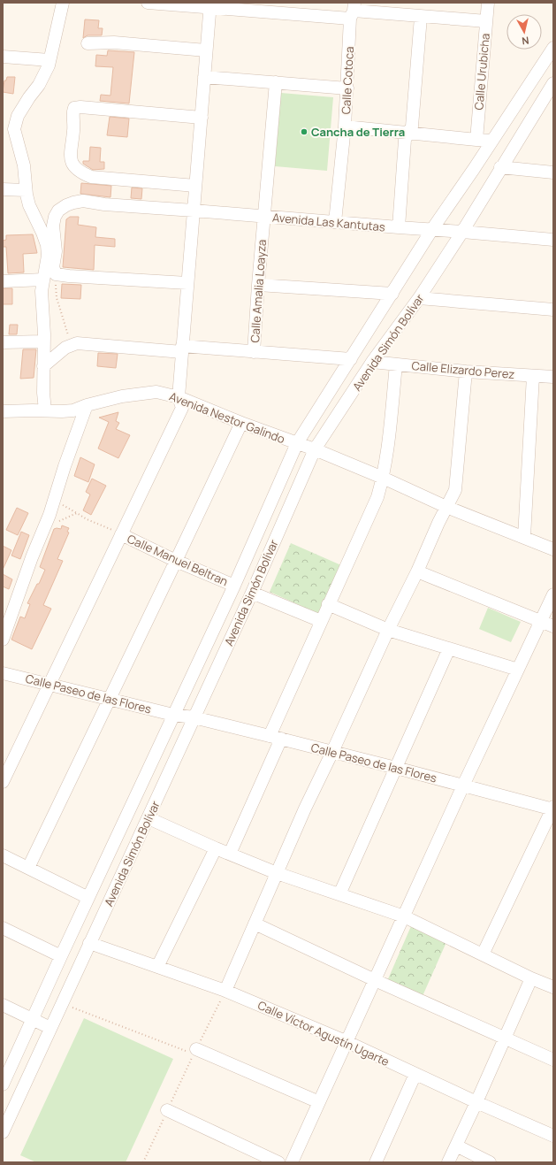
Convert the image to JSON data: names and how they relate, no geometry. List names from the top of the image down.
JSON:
{
  "streets": {
    "street": [
      "Calle Urubicha",
      "Calle Cotoca",
      "Avenida Las Kantutas",
      "Calle Amalia Loayza",
      "Avenida Simón Bolívar",
      "Calle Elizardo Perez",
      "Avenida Nestor Galindo",
      "Calle Manuel Beltran",
      "Calle Paseo de las Flores",
      "Calle Víctor Agustín Ugarte"
    ]
  },
  "crossings": [
    ["Calle Cotoca", "Avenida Las Kantutas"],
    ["Avenida Las Kantutas", "Calle Amalia Loayza"],
    ["Avenida Las Kantutas", "Avenida Simón Bolívar"],
    ["Avenida Simón Bolívar", "Calle Elizardo Perez"],
    ["Avenida Simón Bolívar", "Avenida Nestor Galindo"],
    ["Avenida Simón Bolívar", "Calle Manuel Beltran"],
    ["Avenida Simón Bolívar", "Calle Paseo de las Flores"],
    ["Avenida Simón Bolívar", "Calle Víctor Agustín Ugarte"]
  ],
  "places": ["Cancha de Tierra"],
  "north": "bottom"
}
